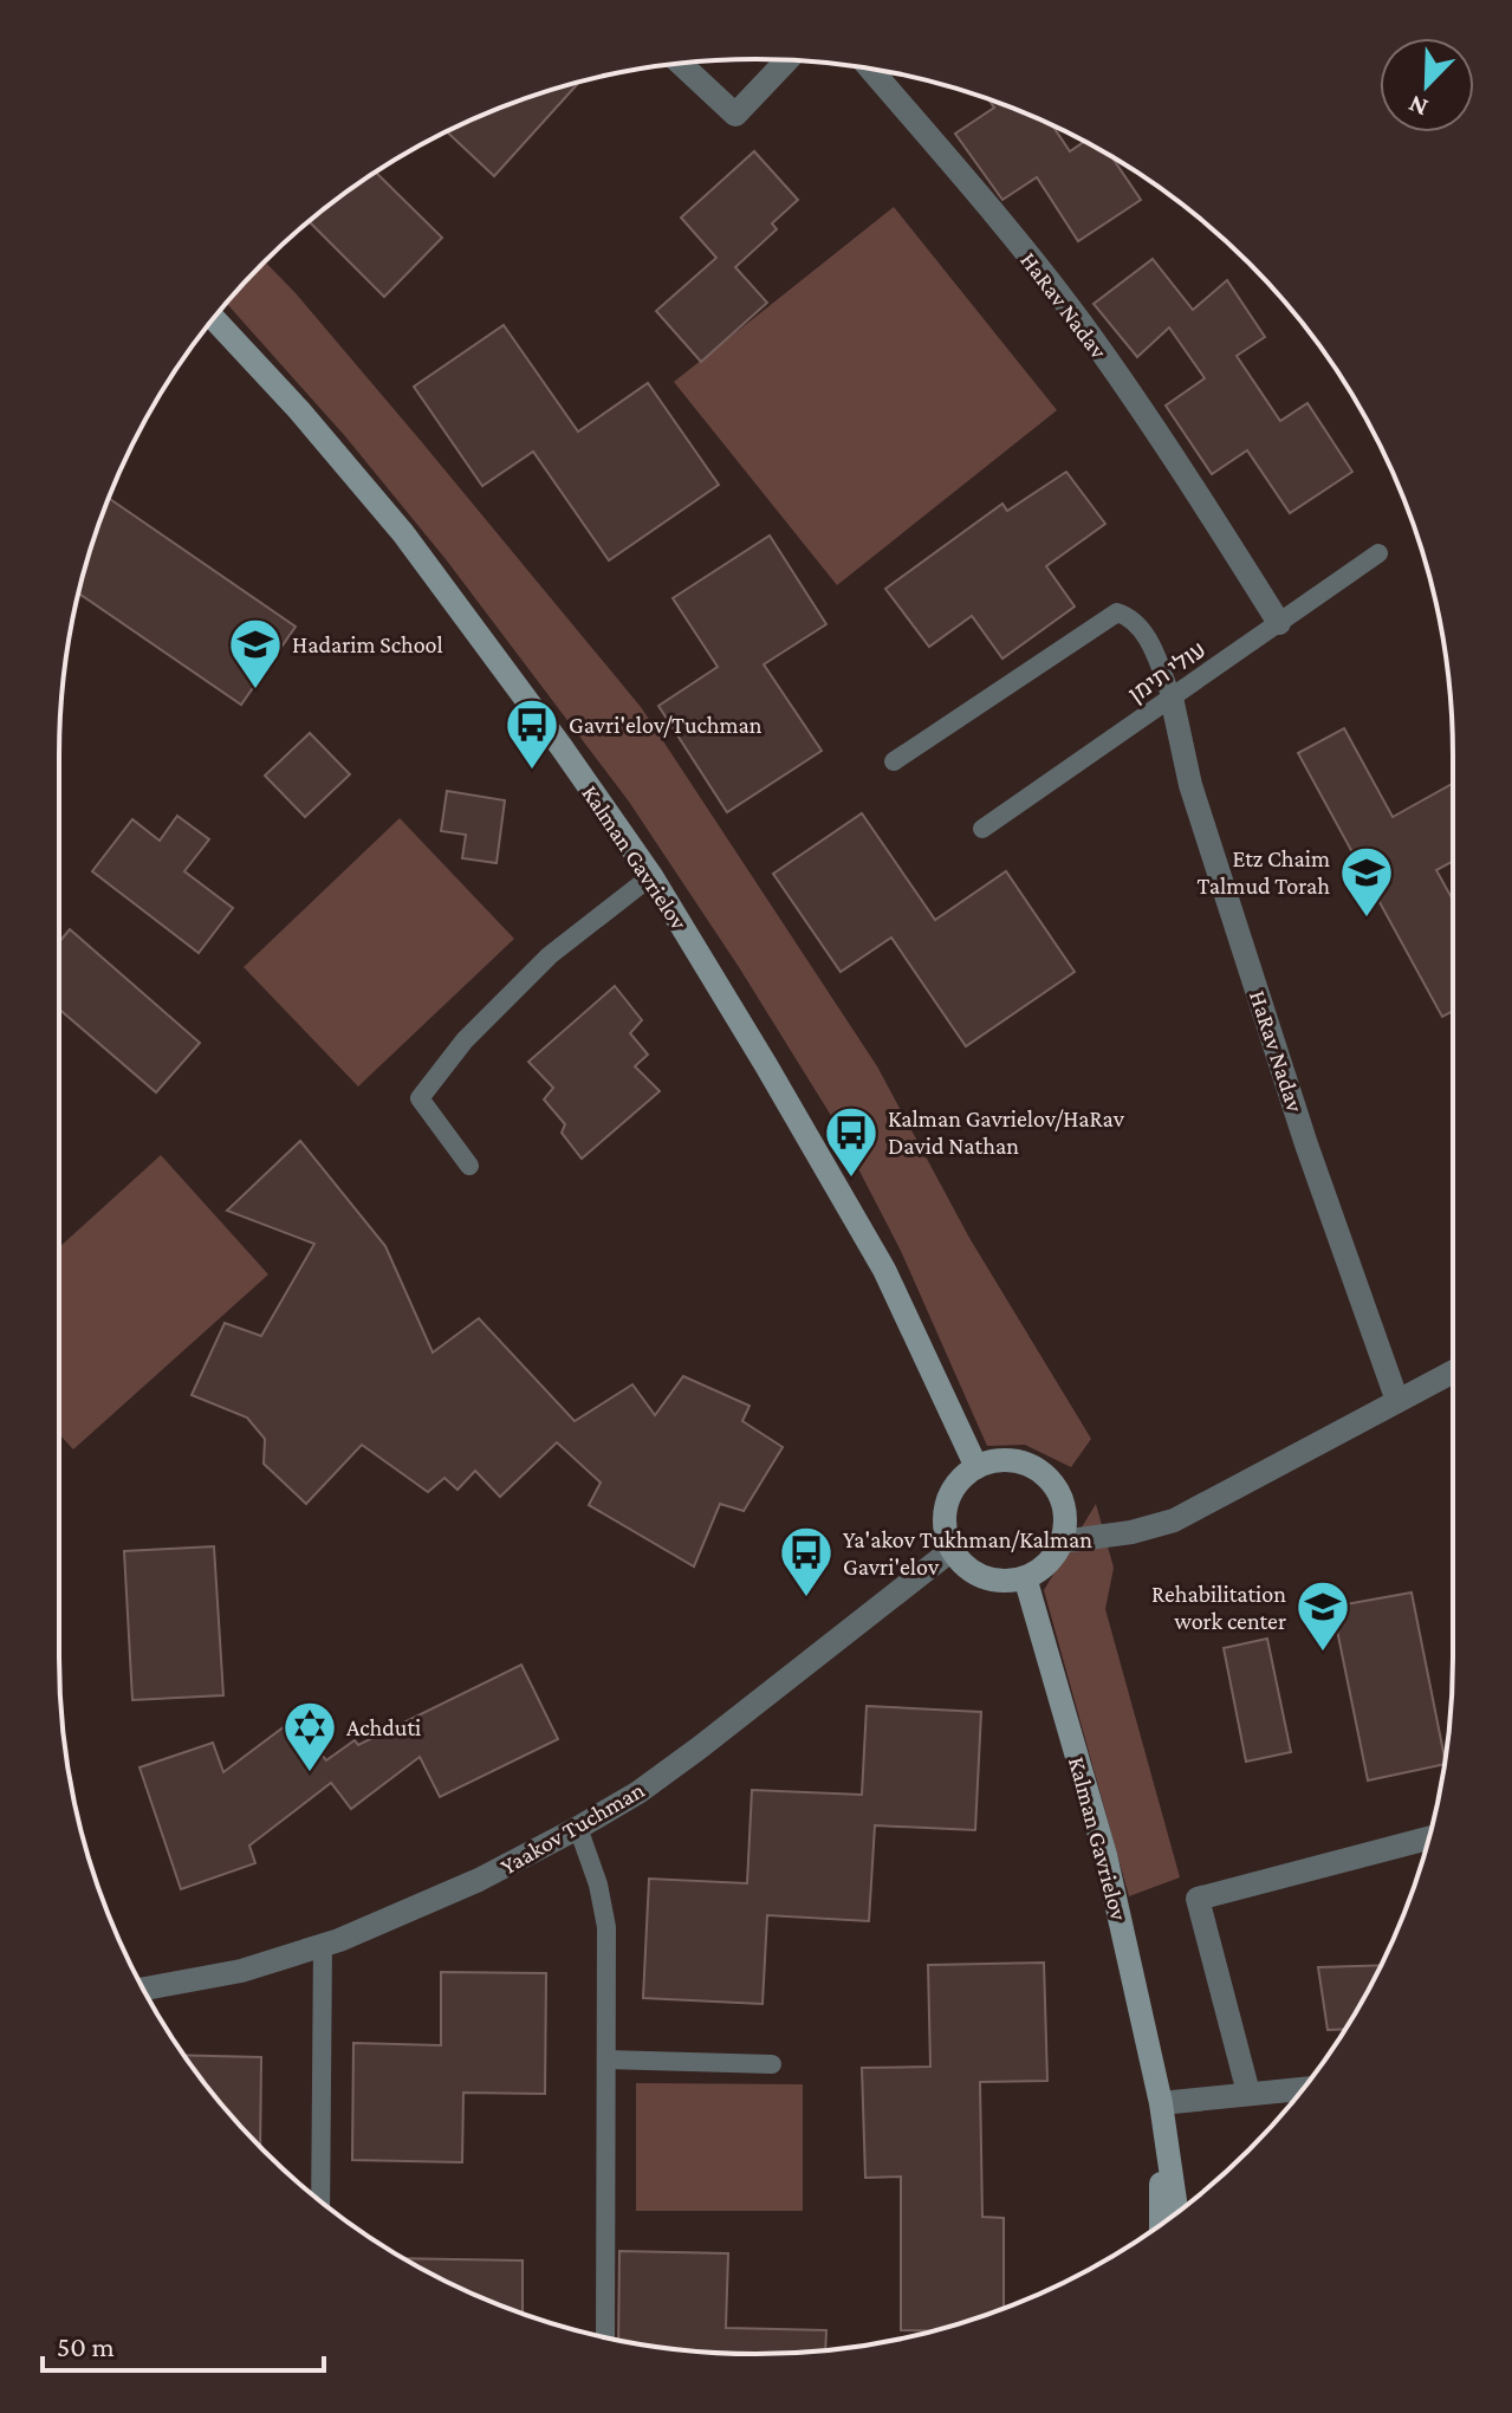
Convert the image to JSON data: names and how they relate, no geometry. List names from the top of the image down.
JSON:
{
  "streets": {
    "street": ["HaRav Nadav", "Kalman Gavrielov", "Yaakov Tuchman"],
    "lane": ["עולי תימן"]
  },
  "crossings": [
    ["HaRav Nadav", "עולי תימן"],
    ["Kalman Gavrielov", "Yaakov Tuchman"]
  ],
  "places": {
    "school or university": ["Hadarim School", "Etz Chaim Talmud Torah", "Rehabilitation work center"],
    "bus stop": ["Gavri'elov/Tuchman", "Kalman Gavrielov/HaRav David Nathan", "Ya'akov Tukhman/Kalman Gavri'elov"],
    "synagogue": ["Achduti"]
  },
  "scale_bar": "50 m",
  "north": "bottom left"
}
